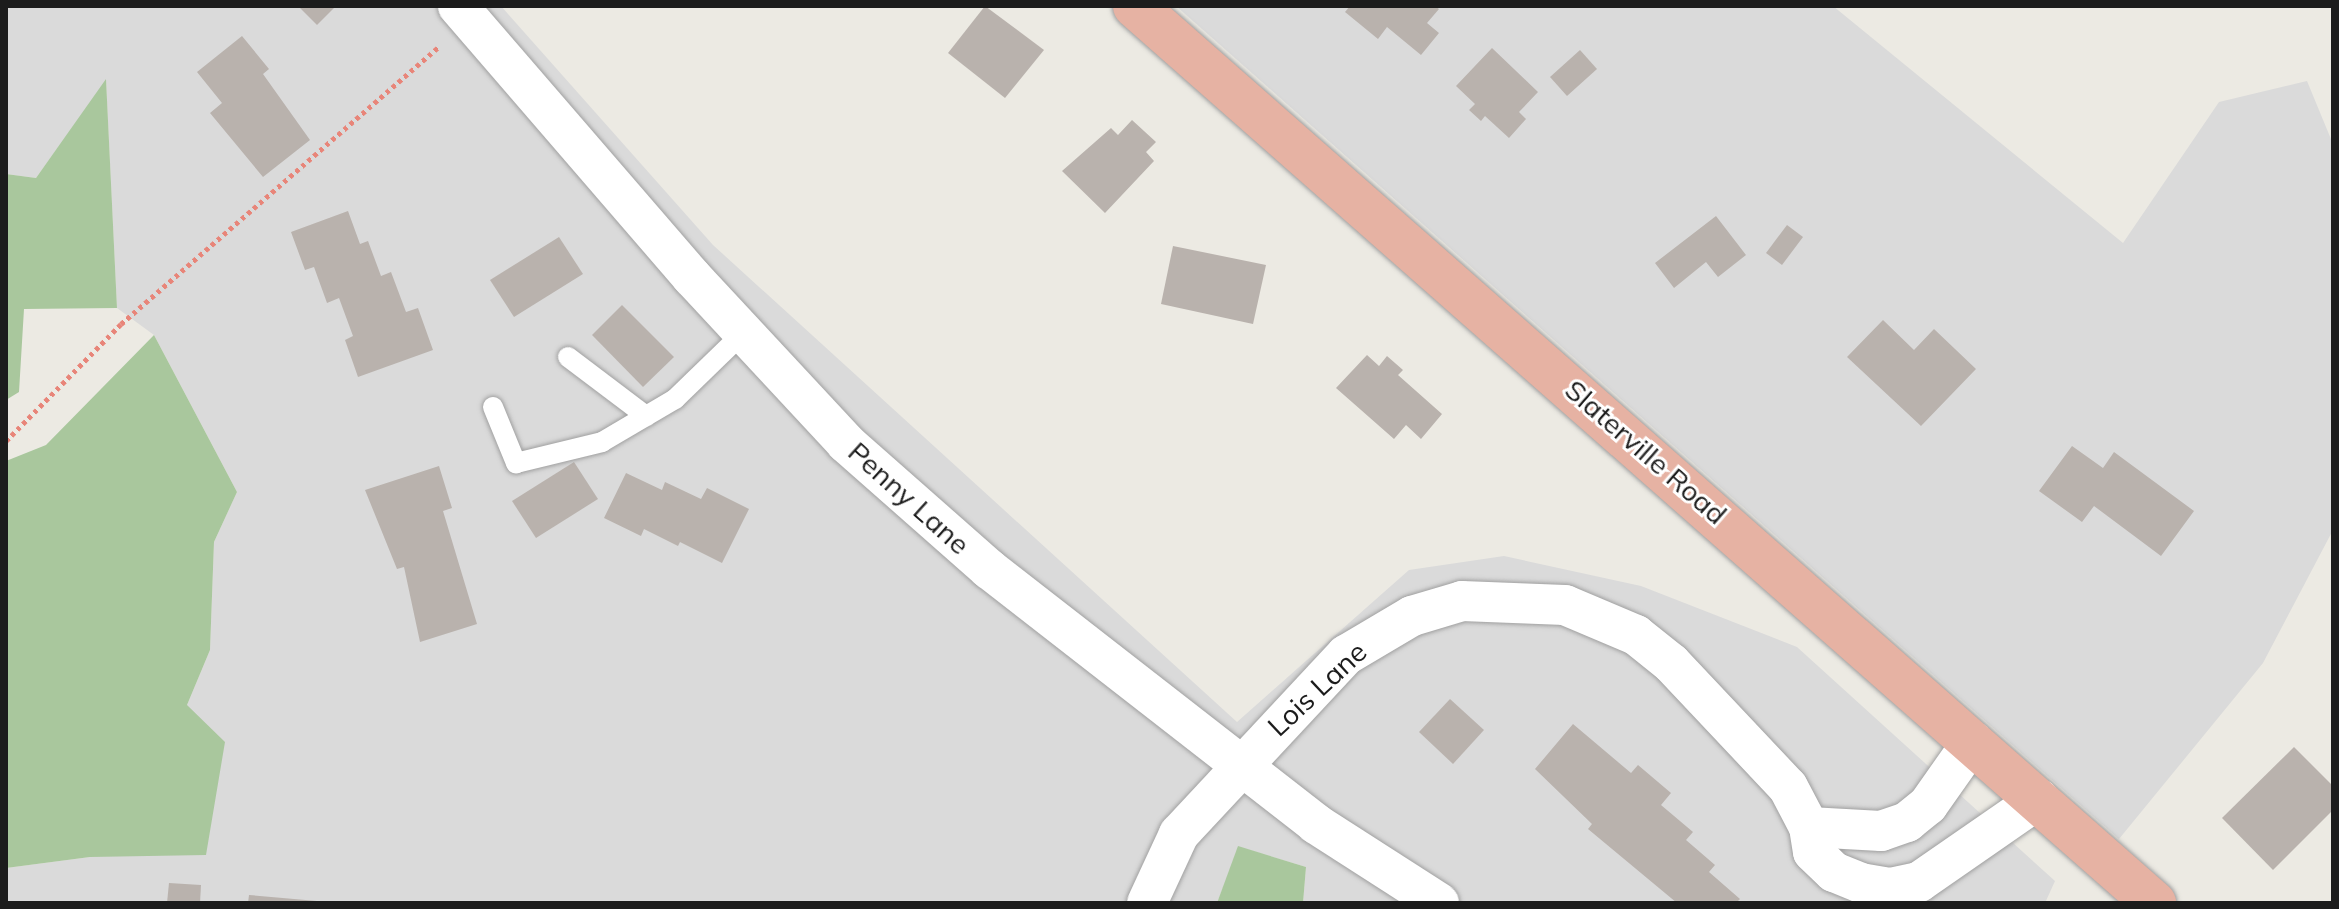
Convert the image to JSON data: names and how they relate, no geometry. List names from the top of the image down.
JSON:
{
  "streets": {
    "highway": ["Slaterville Road"],
    "street": ["Penny Lane", "Lois Lane"]
  },
  "crossings": [
    ["Slaterville Road", "Lois Lane"],
    ["Penny Lane", "Lois Lane"]
  ]
}
